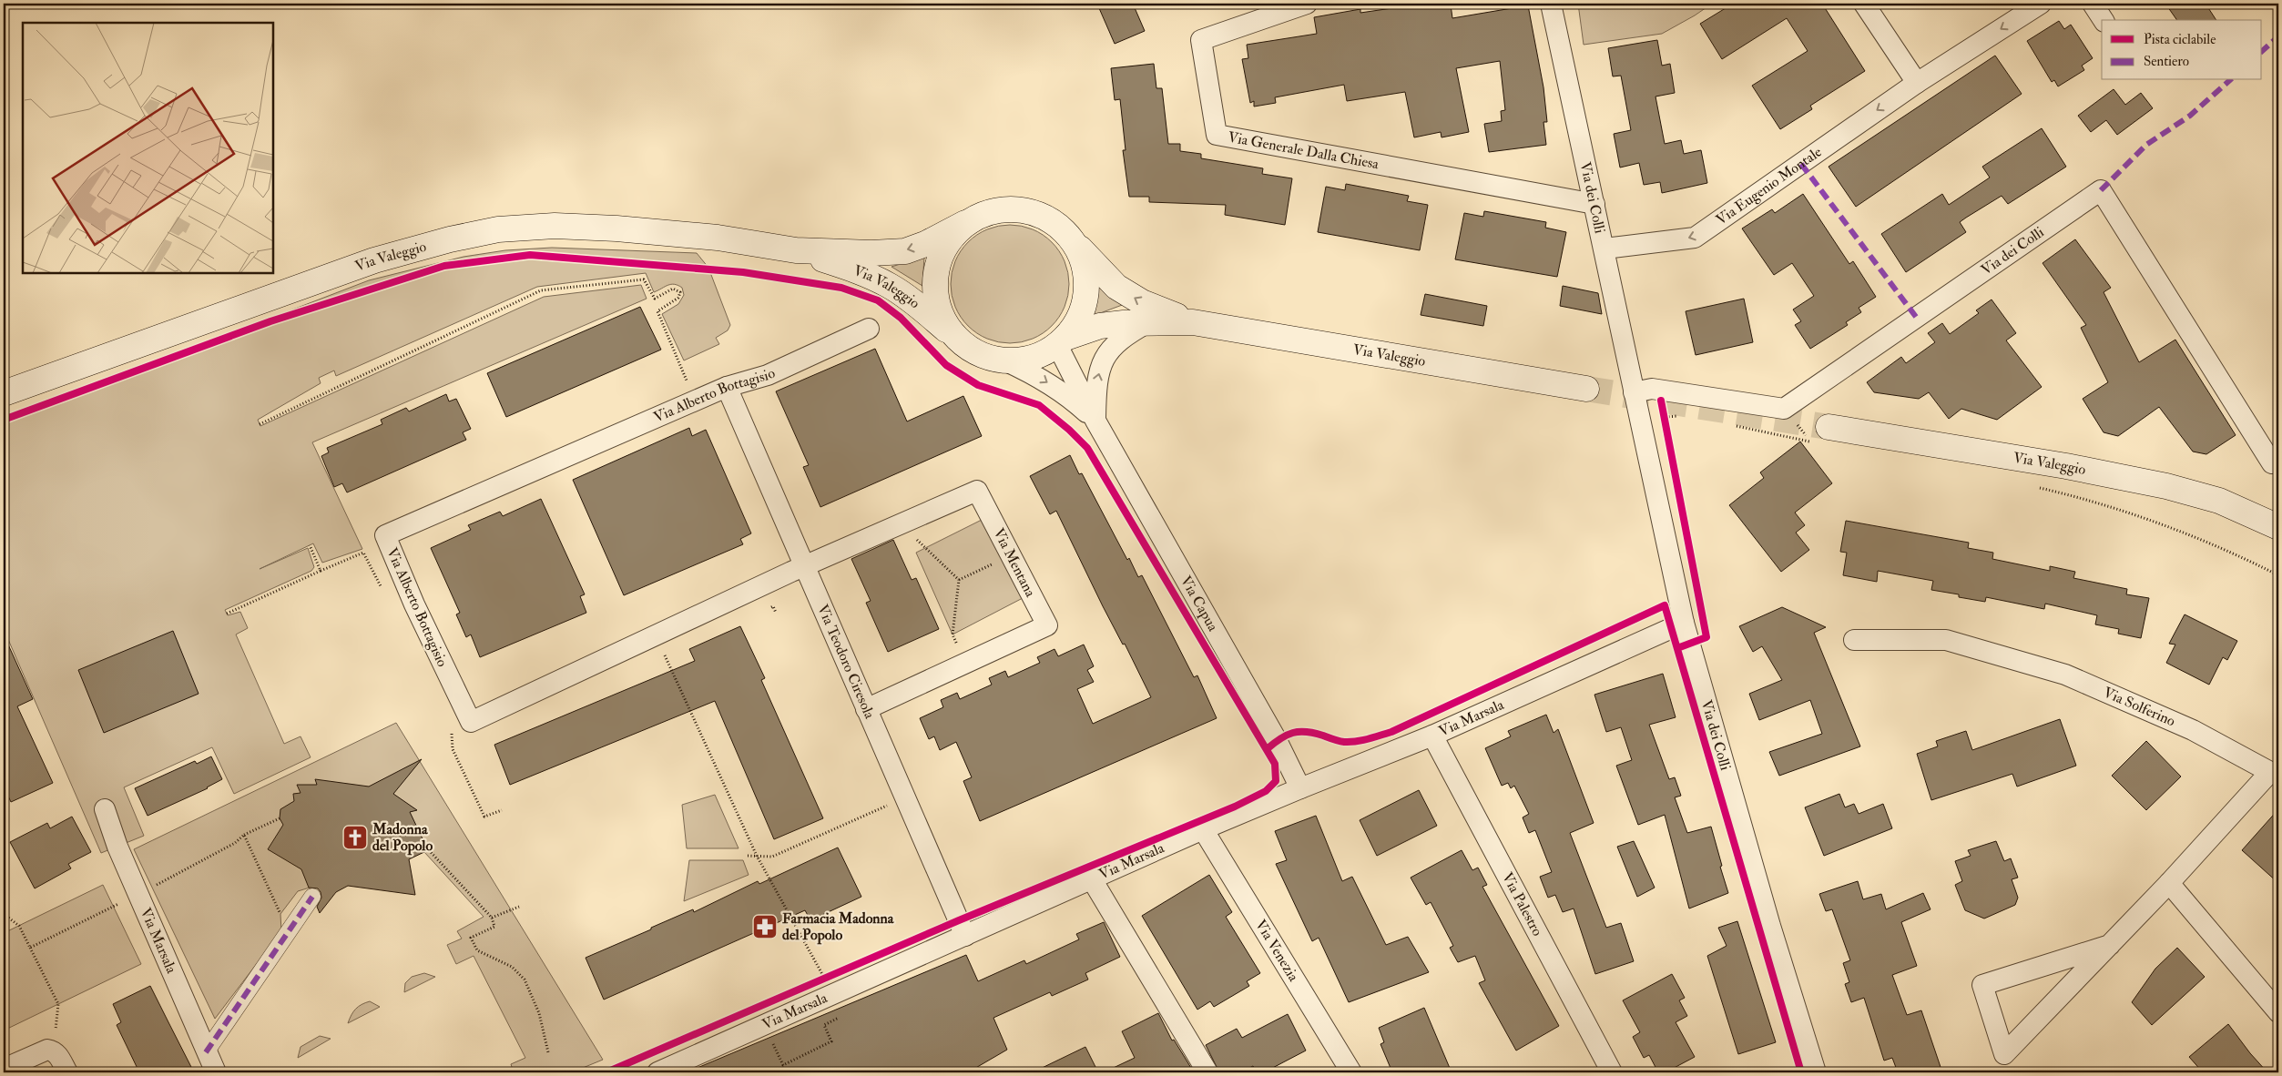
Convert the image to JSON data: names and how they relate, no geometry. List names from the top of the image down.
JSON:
{
  "streets": {
    "main road": ["Via Valeggio"],
    "street": [
      "Via Generale Dalla Chiesa",
      "Via Eugenio Montale",
      "Via dei Colli",
      "Via Alberto Bottagisio",
      "Via Mentana",
      "Via Capua",
      "Via Teodoro Ciresola",
      "Via Solferino",
      "Via Marsala",
      "Via Palestro",
      "Via Venezia"
    ]
  },
  "crossings": [
    ["Via Generale Dalla Chiesa", "Via dei Colli"],
    ["Via Eugenio Montale", "Via dei Colli"],
    ["Via dei Colli", "Via Marsala"],
    ["Via Valeggio", "Via Capua"],
    ["Via Alberto Bottagisio", "Via Mentana"],
    ["Via Alberto Bottagisio", "Via Teodoro Ciresola"],
    ["Via Mentana", "Via Teodoro Ciresola"],
    ["Via Capua", "Via Marsala"],
    ["Via Teodoro Ciresola", "Via Marsala"],
    ["Via Marsala", "Via Palestro"],
    ["Via Marsala", "Via Venezia"]
  ],
  "one_way": ["Via Eugenio Montale"],
  "places": {
    "church": ["Madonna del Popolo"],
    "pharmacy": ["Farmacia Madonna del Popolo"]
  },
  "legend": ["Pista ciclabile", "Sentiero"]
}
